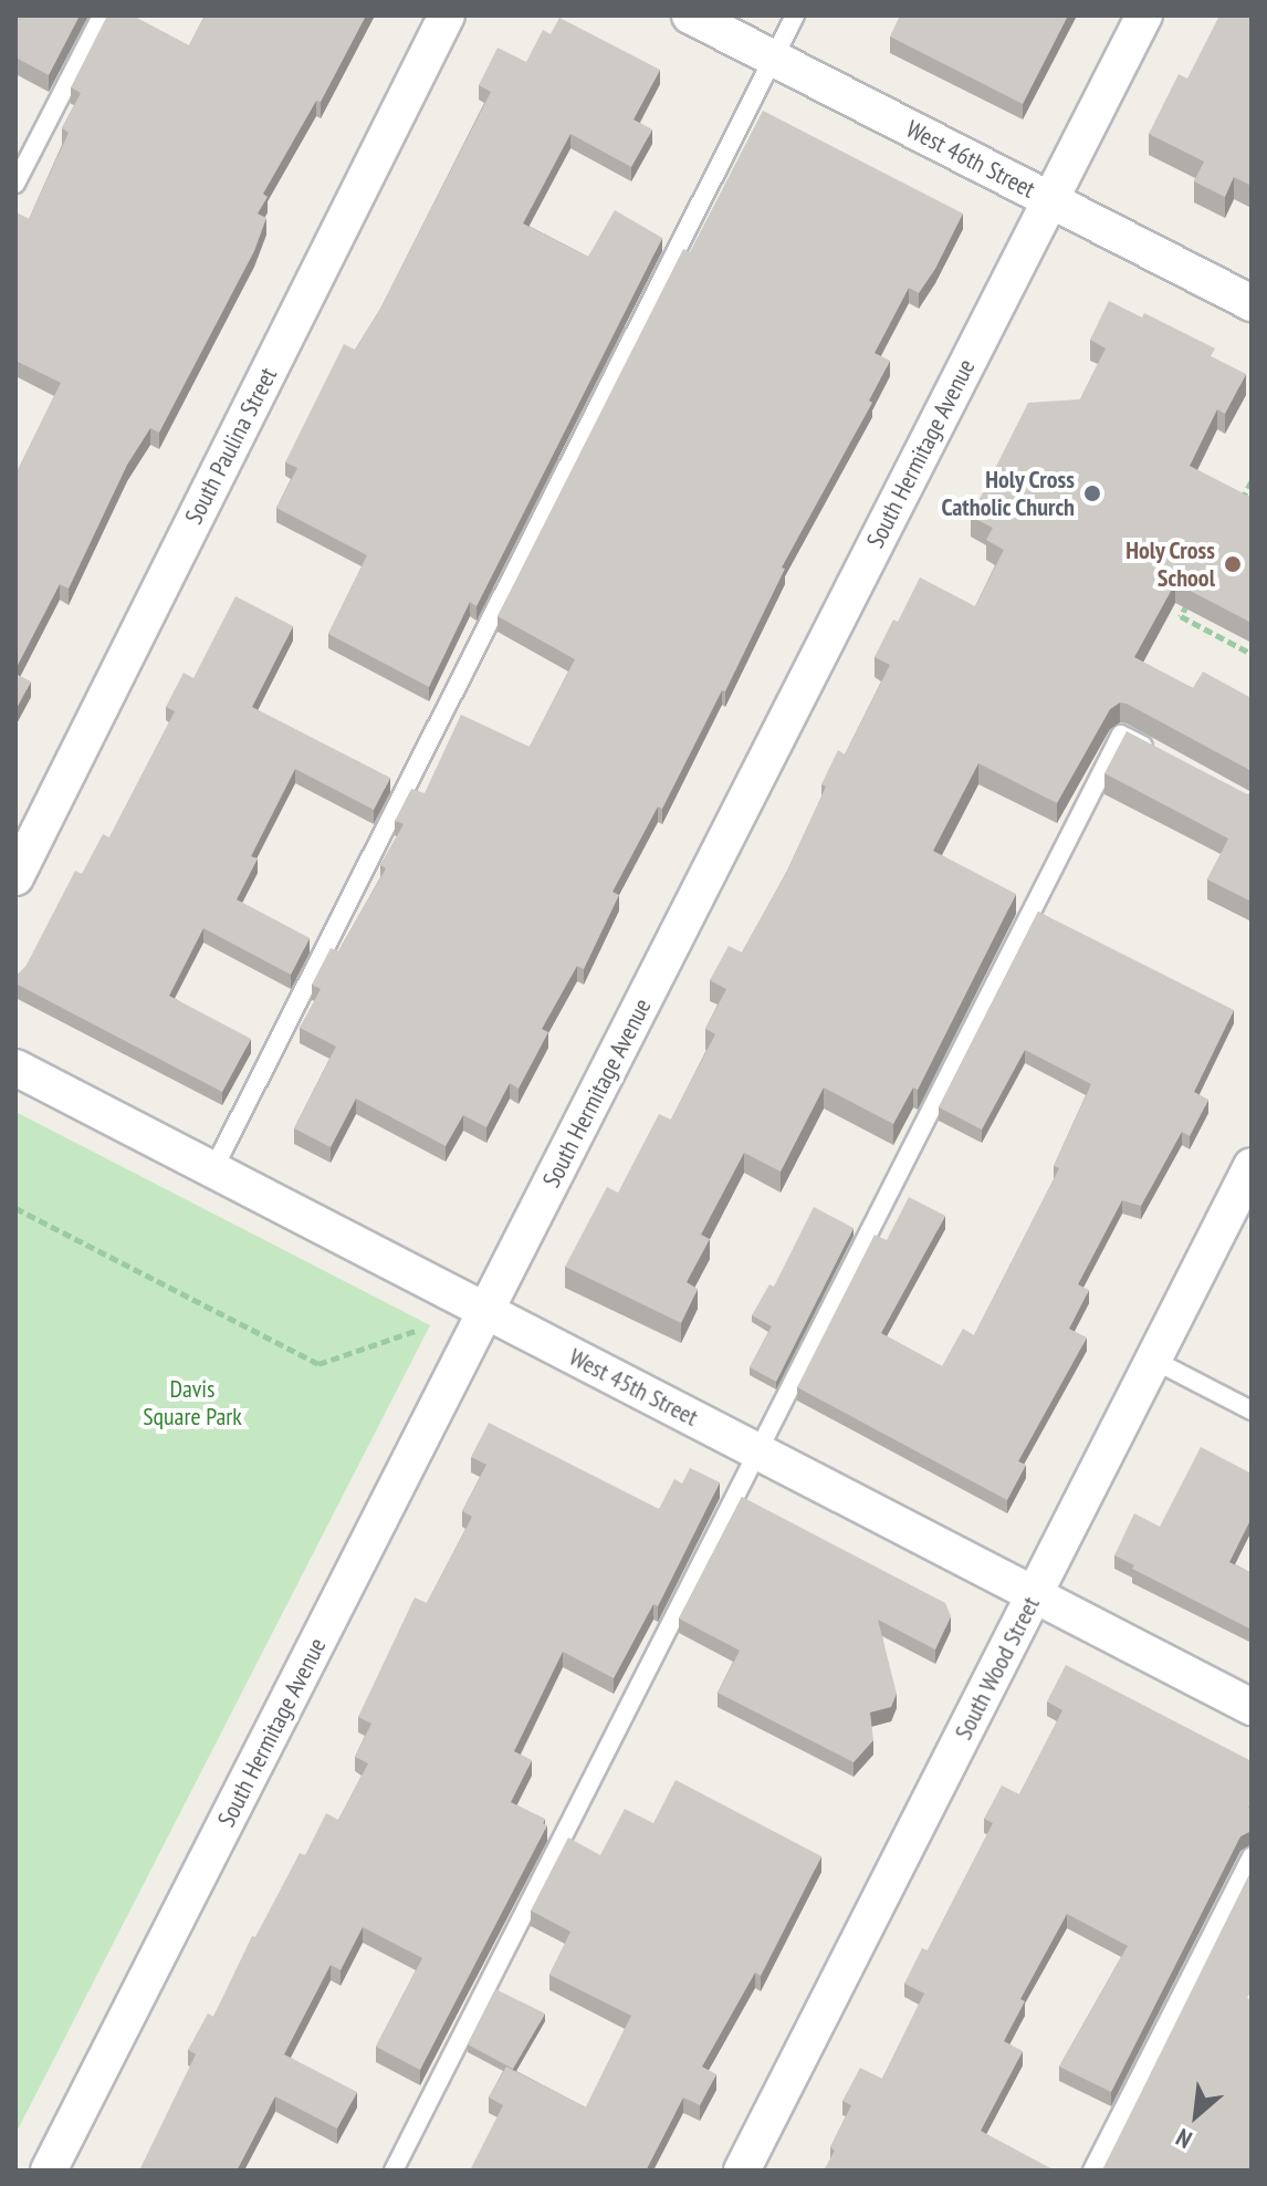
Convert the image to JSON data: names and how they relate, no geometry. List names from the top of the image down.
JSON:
{
  "streets": {
    "street": [
      "West 46th Street",
      "South Paulina Street",
      "South Hermitage Avenue",
      "West 45th Street",
      "South Wood Street"
    ]
  },
  "crossings": [
    ["West 46th Street", "South Hermitage Avenue"],
    ["South Hermitage Avenue", "West 45th Street"],
    ["West 45th Street", "South Wood Street"]
  ],
  "parks": ["Davis Square Park"],
  "places": ["Holy Cross Catholic Church", "Holy Cross School"],
  "north": "bottom left"
}
